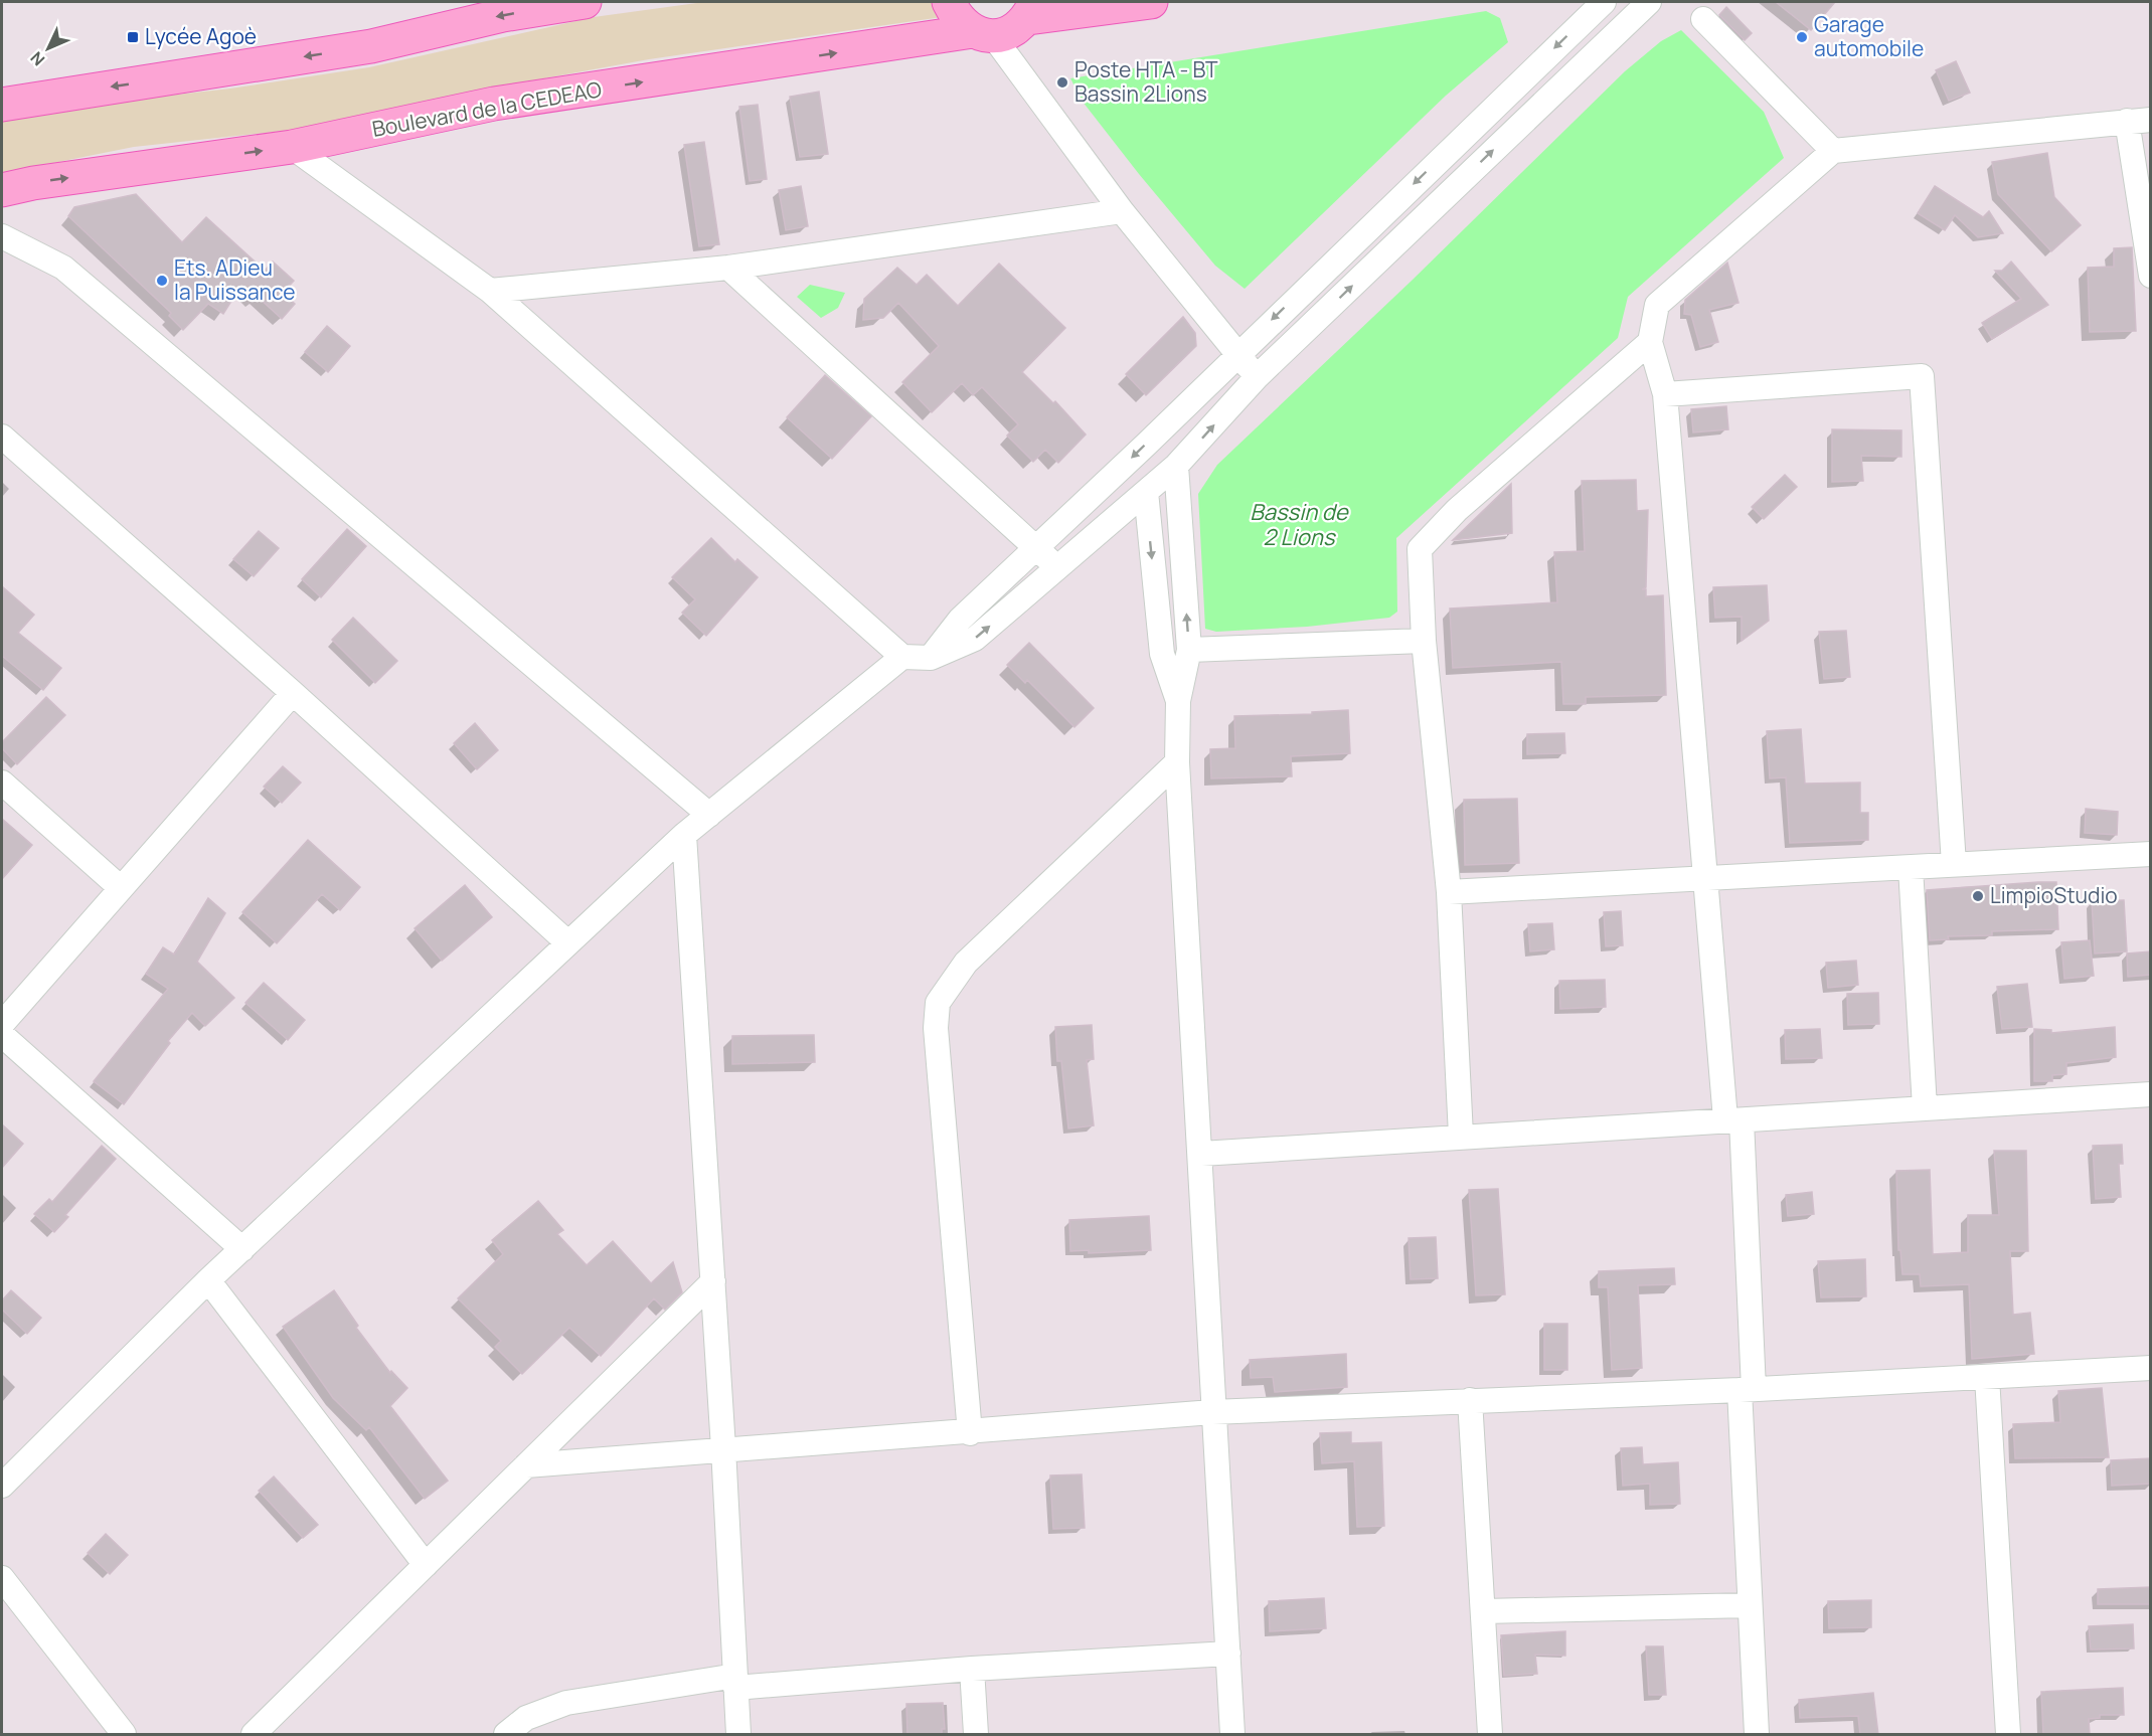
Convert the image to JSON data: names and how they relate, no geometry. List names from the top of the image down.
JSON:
{
  "streets": {
    "main road": ["Boulevard de la CEDEAO"]
  },
  "water": ["Bassin de 2 Lions"],
  "places": {
    "transit": ["Lycée Agoè"],
    "other": [
      "Garage automobile",
      "Poste HTA - BT Bassin 2Lions",
      "Ets. ADieu la Puissance",
      "LimpioStudio"
    ]
  },
  "north": "bottom left"
}
